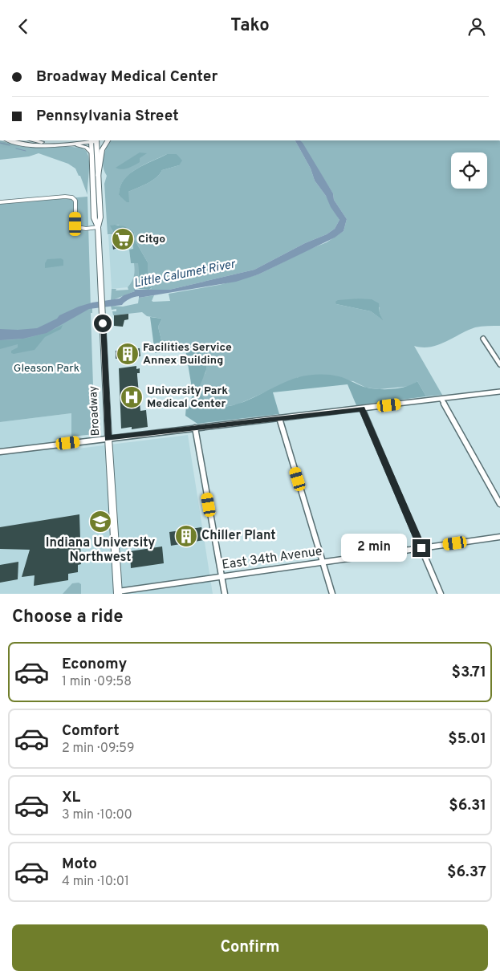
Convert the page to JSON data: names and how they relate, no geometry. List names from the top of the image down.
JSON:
{
  "streets": {
    "main road": ["Broadway"],
    "street": ["East 34th Avenue"]
  },
  "crossings": [
    ["Broadway", "East 34th Avenue"]
  ],
  "water": ["Little Calumet River"],
  "parks": ["Gleason Park"],
  "places": {
    "supermarket": ["Citgo"],
    "building": ["Facilities Service Annex Building", "Chiller Plant"],
    "hospital": ["University Park Medical Center"],
    "school or university": ["Indiana University Northwest"]
  },
  "page": {
    "header": "Tako",
    "banner": ["Broadway Medical Center", "Pennsylvania Street"],
    "bubble": "2 min",
    "heading": "Choose a ride",
    "list": [
      {
        "name": "Economy",
        "note": "1 min · 09:58",
        "value": "$3.71"
      },
      {
        "name": "Comfort",
        "note": "2 min · 09:59",
        "value": "$5.01"
      },
      {
        "name": "XL",
        "note": "3 min · 10:00",
        "value": "$6.31"
      },
      {
        "name": "Moto",
        "note": "4 min · 10:01",
        "value": "$6.37"
      }
    ],
    "buttons": "Confirm"
  }
}
